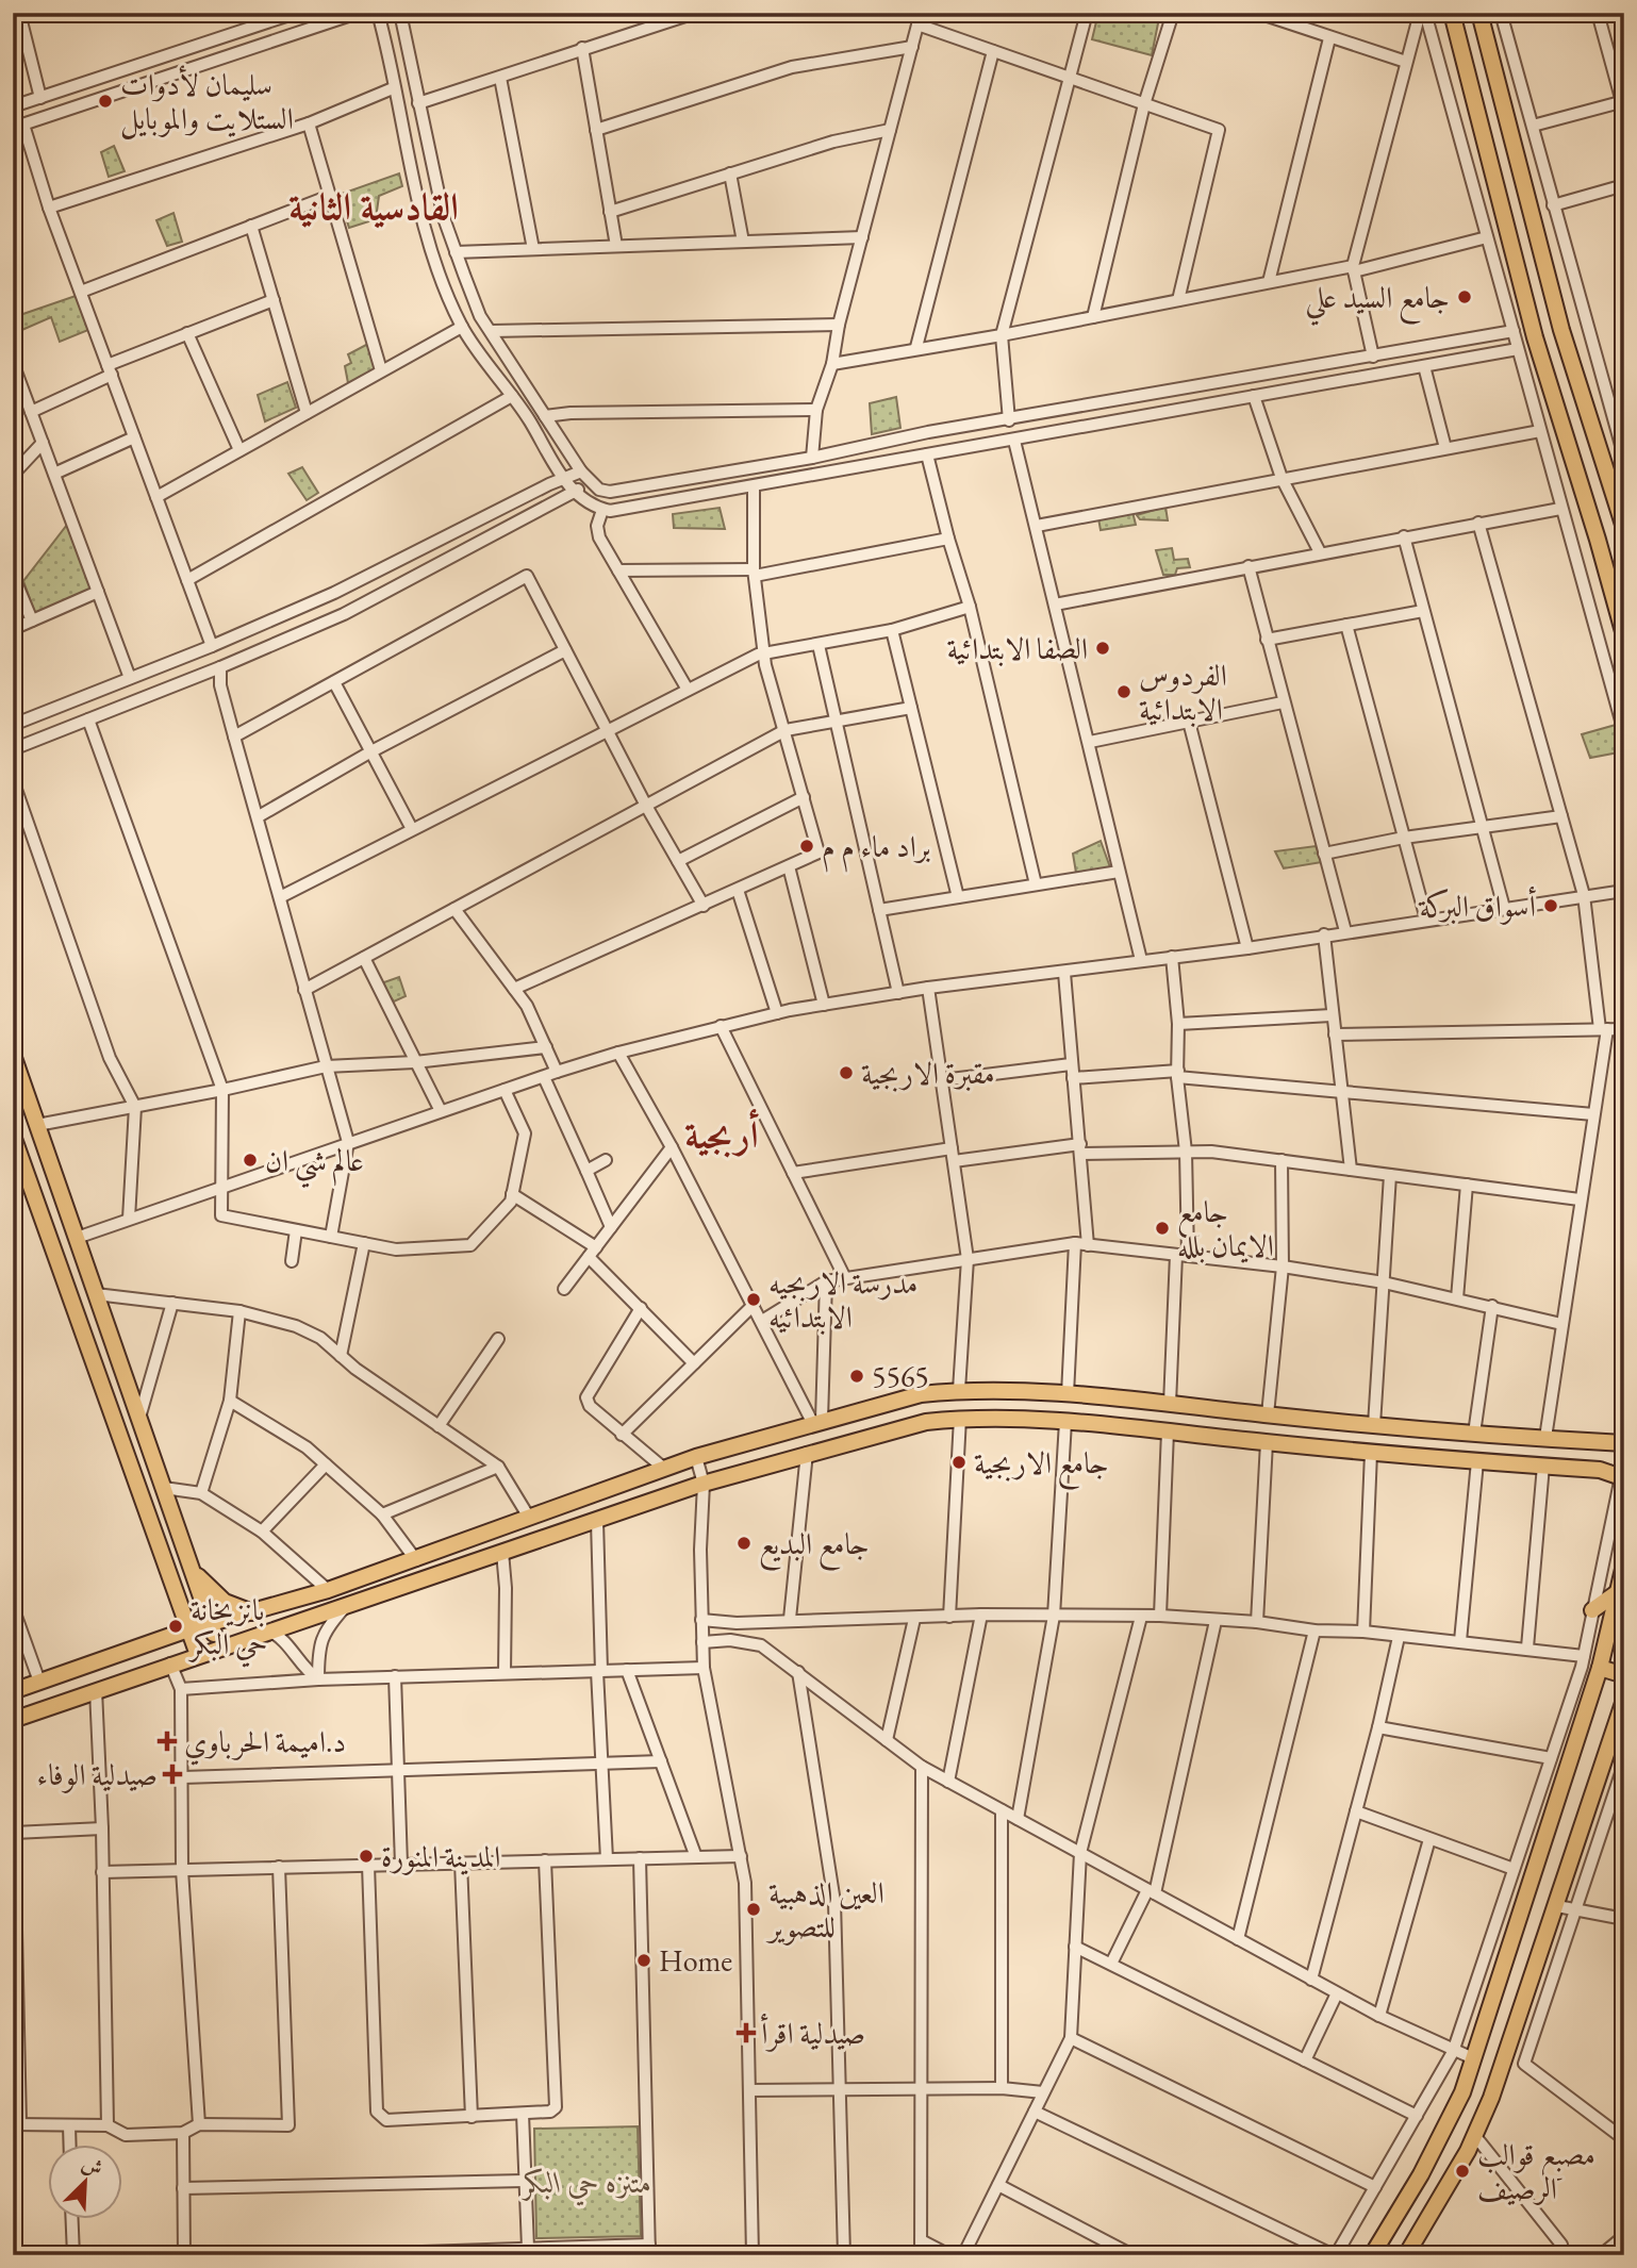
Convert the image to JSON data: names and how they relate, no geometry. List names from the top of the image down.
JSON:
{
  "districts": ["القادسية الثانية", "أربجية"],
  "parks": ["متنزه حي البكر"],
  "places": {
    "other": [
      "سليمان لأدوات الستلايت والموبايل",
      "جامع السيد علي",
      "الصفا الابتدائية",
      "الفردوس الابتدائية",
      "براد ماء م م",
      "أسواق البركة",
      "مقبرة الاربجية",
      "عالم شي ان",
      "جامع الايمان بلله",
      "مدرسة الاربجيه الابتدائيه",
      "5565",
      "جامع الاربجية",
      "جامع البديع",
      "بانزيخانة حي البكر",
      "المدينة المنورة",
      "العين الذهبية للتصوير",
      "Home",
      "مصبع قوالب الرصيف"
    ],
    "health": ["د.اميمة الحرباوي", "صيدلية الوفاء", "صيدلية اقرأ"]
  },
  "north": "top right"
}
